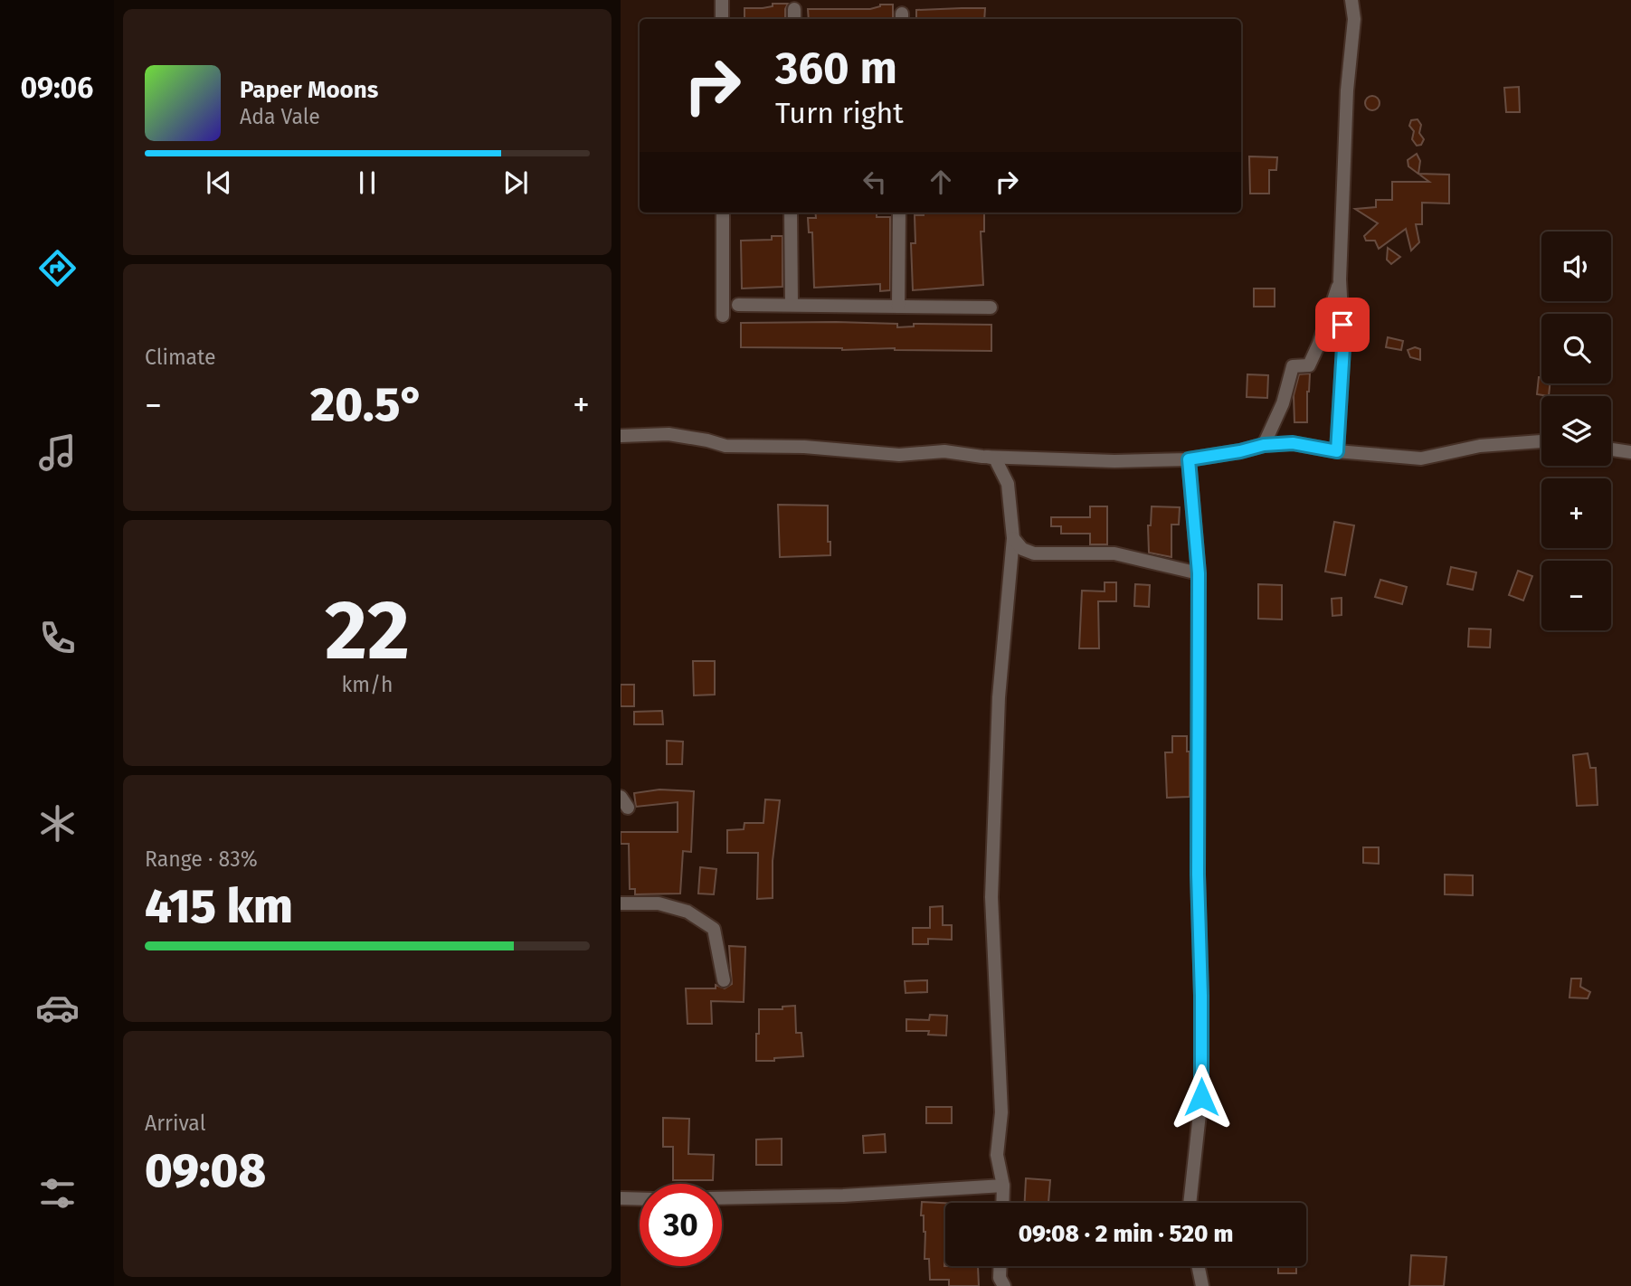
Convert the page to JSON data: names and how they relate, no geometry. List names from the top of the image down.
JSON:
{
  "page": {
    "tabs": "09:06",
    "turn": ["360 m", "Turn right"],
    "song": ["Paper Moons", "Ada Vale"],
    "map_buttons": ["+", "−"],
    "tile": [
      "Climate",
      ["22", "km/h"],
      ["Range · 83%", "415 km"],
      ["Arrival", "09:08"]
    ],
    "heat": ["−", "20.5°", "+"],
    "limit": "30",
    "trip": "09:08 · 2 min · 520 m"
  }
}
